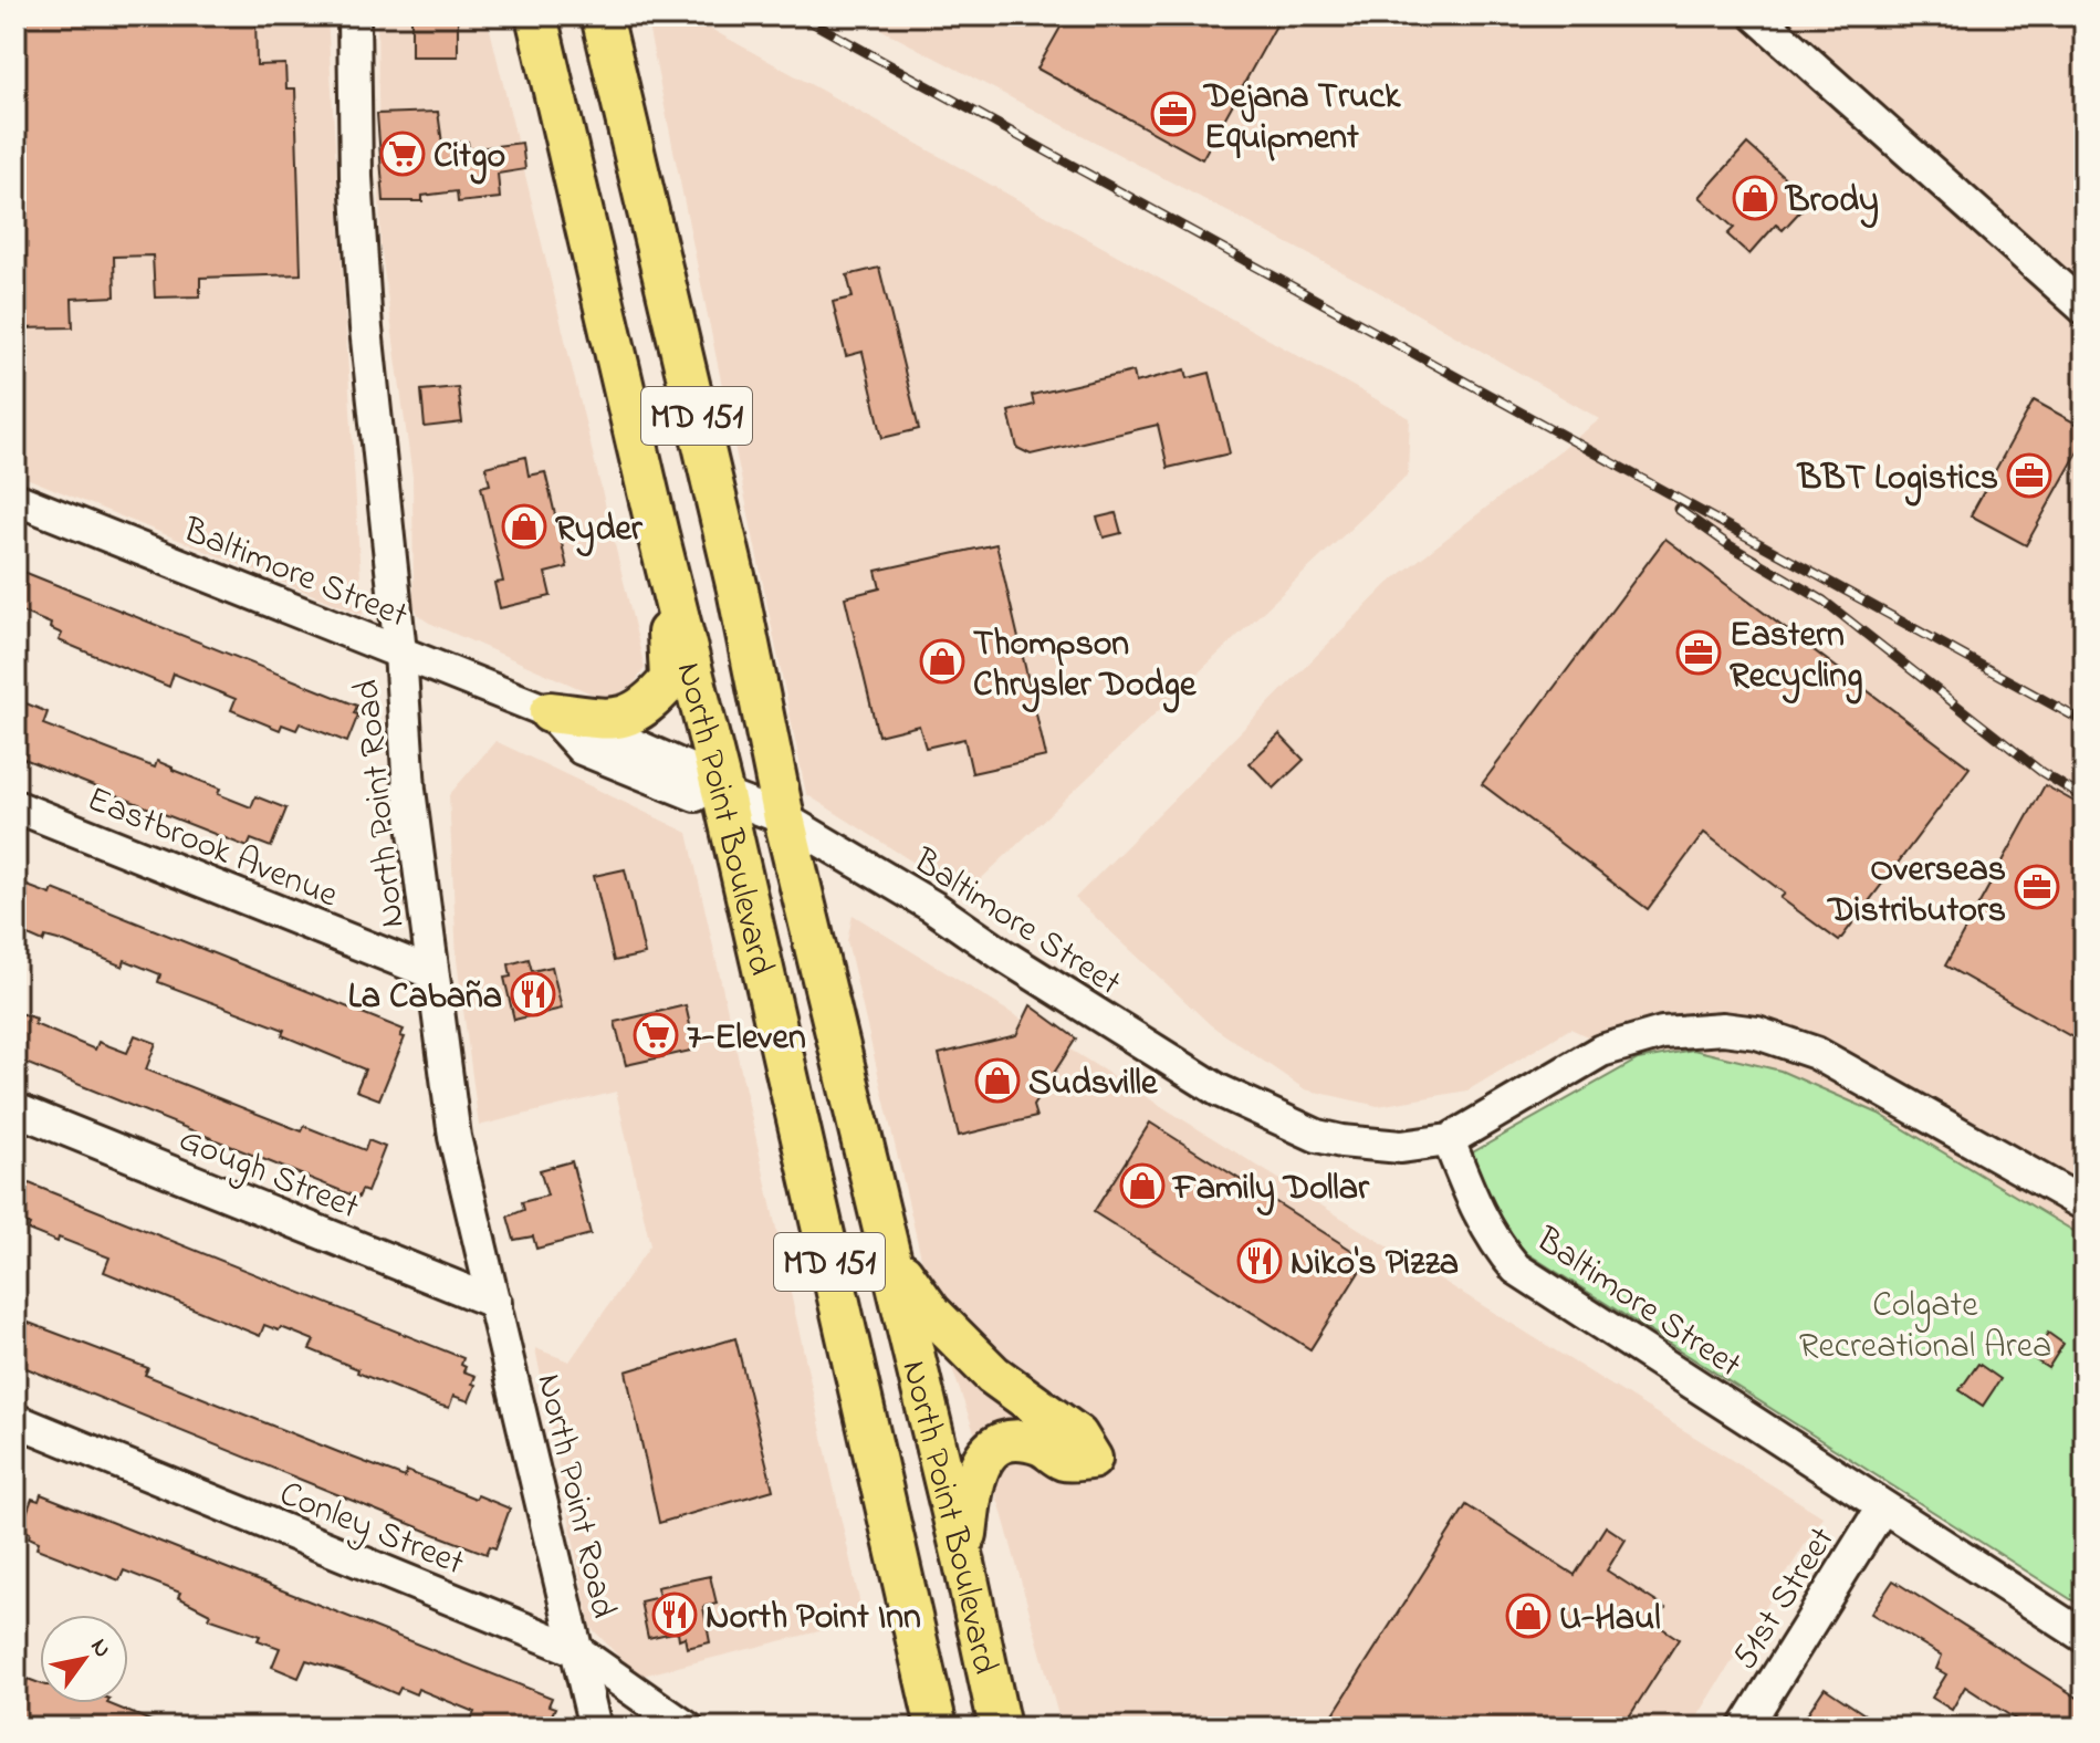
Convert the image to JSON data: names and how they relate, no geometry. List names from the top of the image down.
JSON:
{
  "streets": {
    "main road": ["MD 151", "North Point Boulevard"],
    "street": [
      "Baltimore Street",
      "North Point Road",
      "Eastbrook Avenue",
      "Gough Street",
      "Conley Street",
      "51st Street"
    ]
  },
  "crossings": [
    ["Baltimore Street", "North Point Road"],
    ["Baltimore Street", "North Point Boulevard"],
    ["Baltimore Street", "51st Street"],
    ["North Point Road", "Eastbrook Avenue"],
    ["North Point Road", "Gough Street"],
    ["North Point Road", "Conley Street"]
  ],
  "parks": ["Colgate Recreational Area"],
  "places": {
    "office": [
      "Dejana Truck Equipment",
      "BBT Logistics",
      "Eastern Recycling",
      "Overseas Distributors"
    ],
    "supermarket": ["Citgo", "7-Eleven"],
    "shop": [
      "Brody",
      "Ryder",
      "Thompson Chrysler Dodge",
      "Sudsville",
      "Family Dollar",
      "U-Haul"
    ],
    "restaurant": ["La Cabaña", "Niko's Pizza", "North Point Inn"]
  },
  "north": "top right"
}
